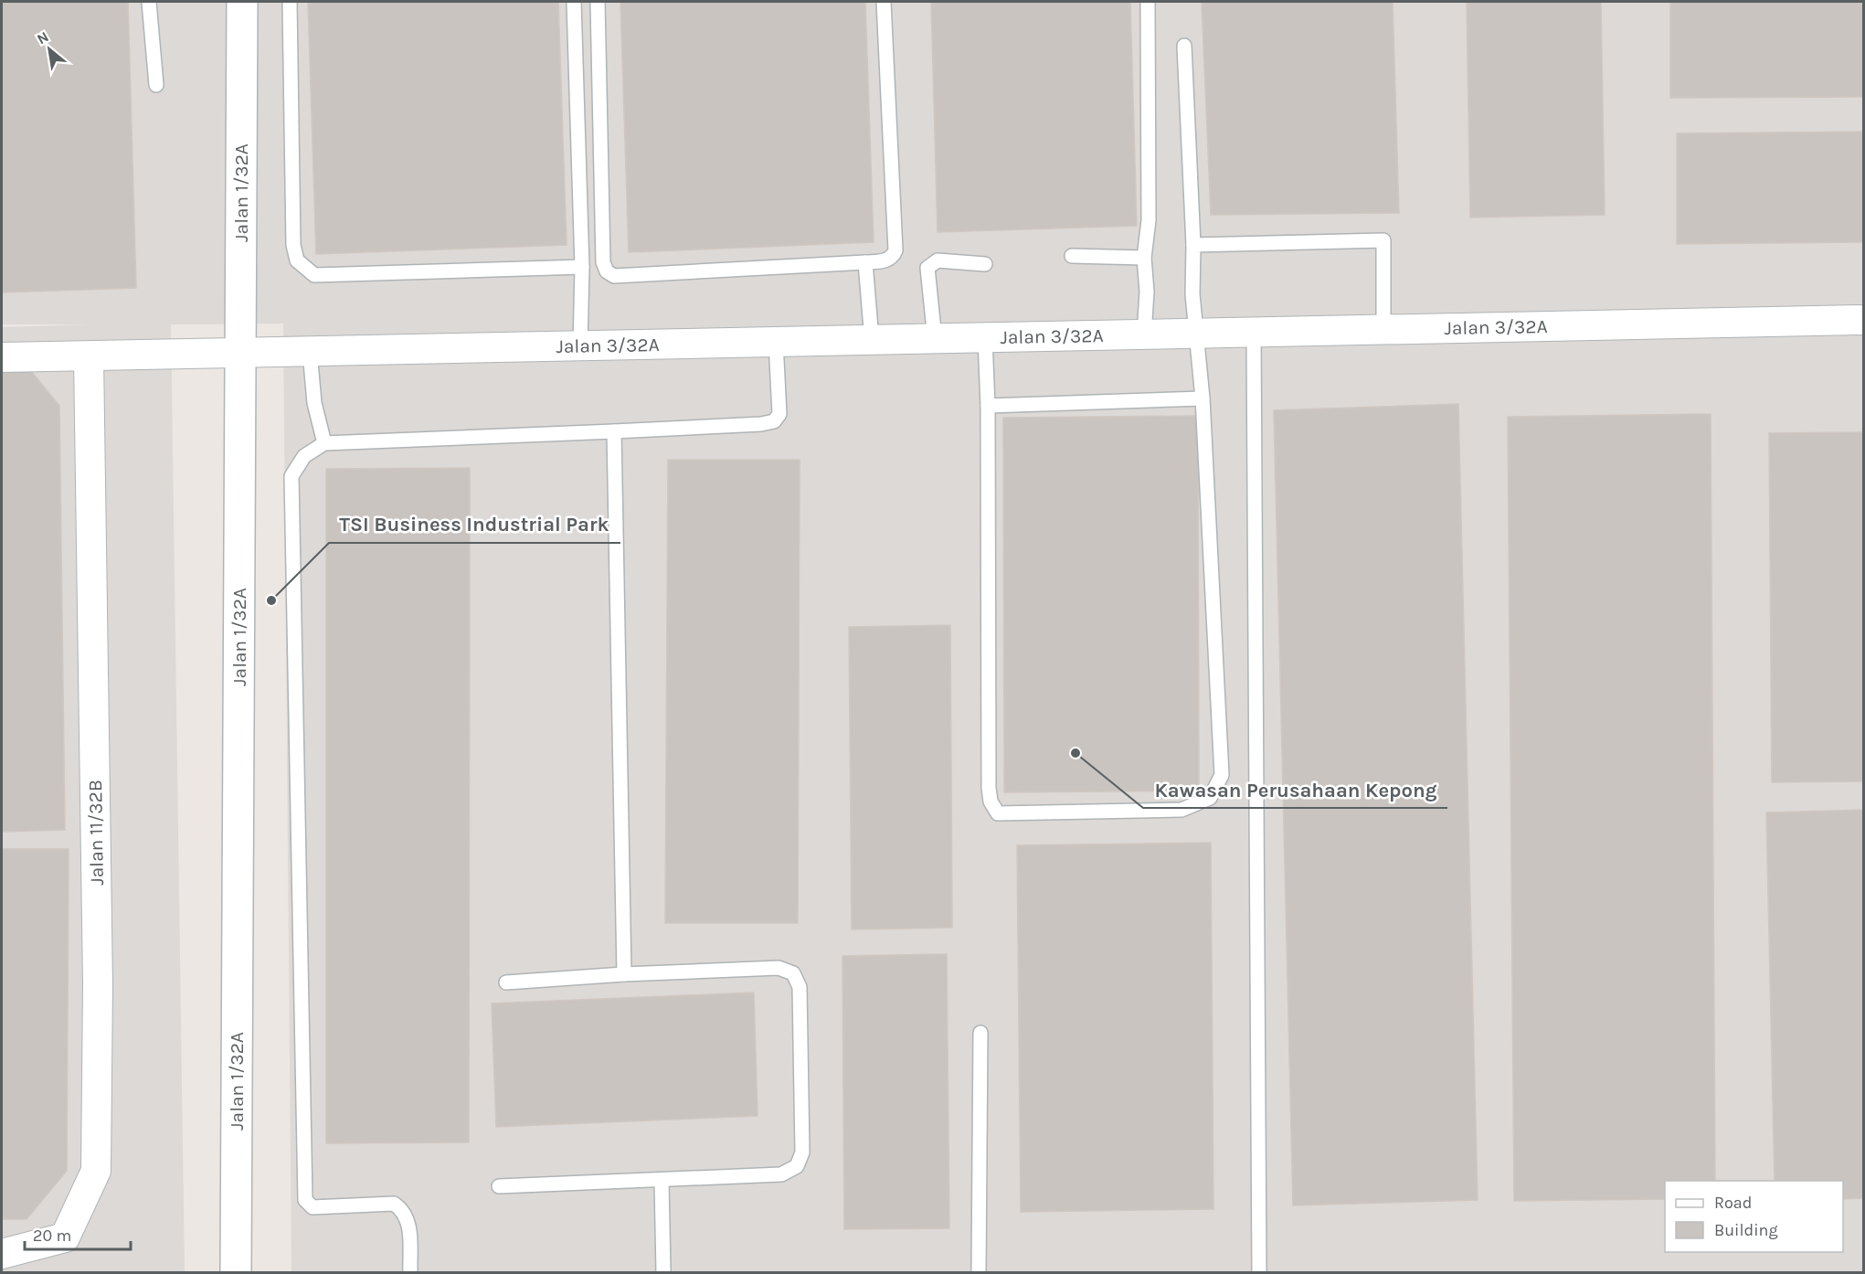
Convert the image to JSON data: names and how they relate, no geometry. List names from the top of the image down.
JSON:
{
  "streets": {
    "street": ["Jalan 1/32A", "Jalan 3/32A", "Jalan 11/32B"]
  },
  "crossings": [
    ["Jalan 1/32A", "Jalan 3/32A"],
    ["Jalan 3/32A", "Jalan 11/32B"]
  ],
  "places": ["TSI Business Industrial Park", "Kawasan Perusahaan Kepong"],
  "legend": ["Road", "Building"],
  "scale_bar": "20 m",
  "north": "top left"
}
